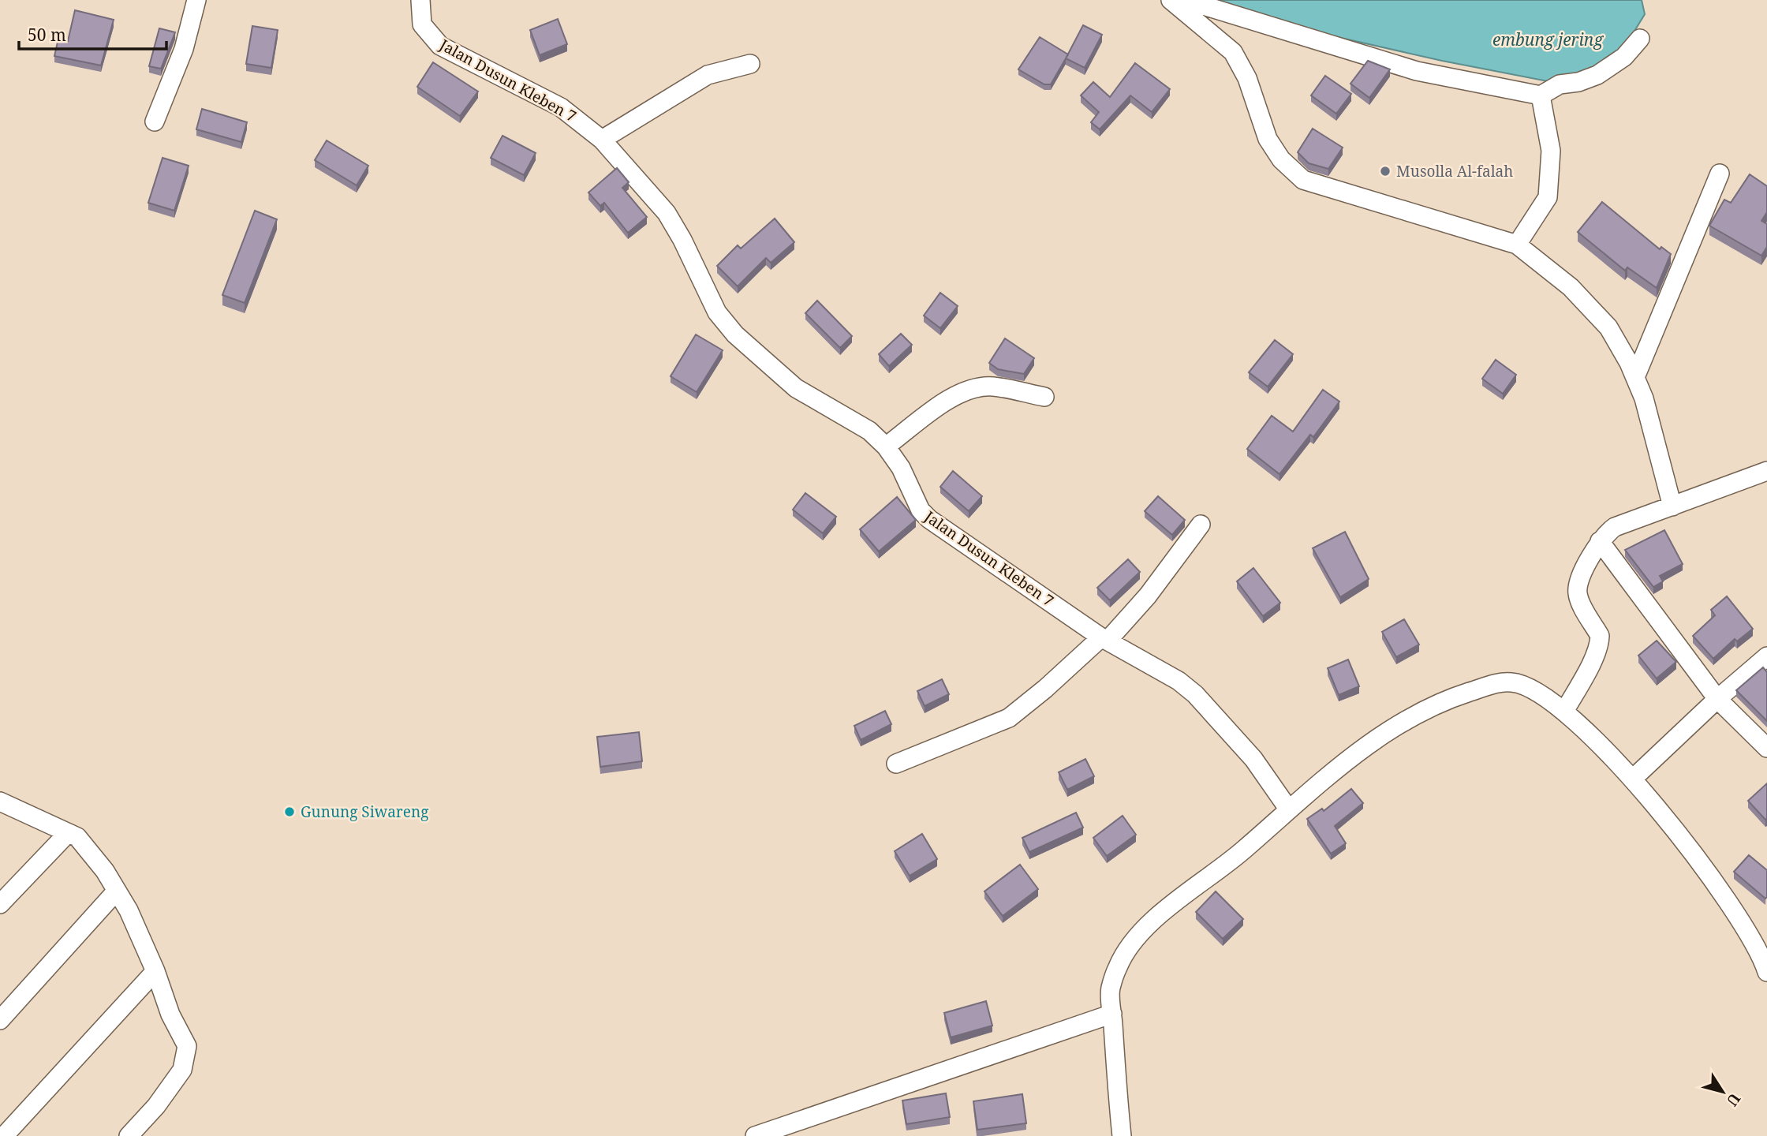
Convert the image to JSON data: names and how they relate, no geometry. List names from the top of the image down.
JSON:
{
  "streets": {
    "street": ["Jalan Dusun Kleben 7"]
  },
  "water": ["embung jering"],
  "places": ["Musolla Al-falah", "Gunung Siwareng"],
  "scale_bar": "50 m",
  "north": "bottom right"
}
